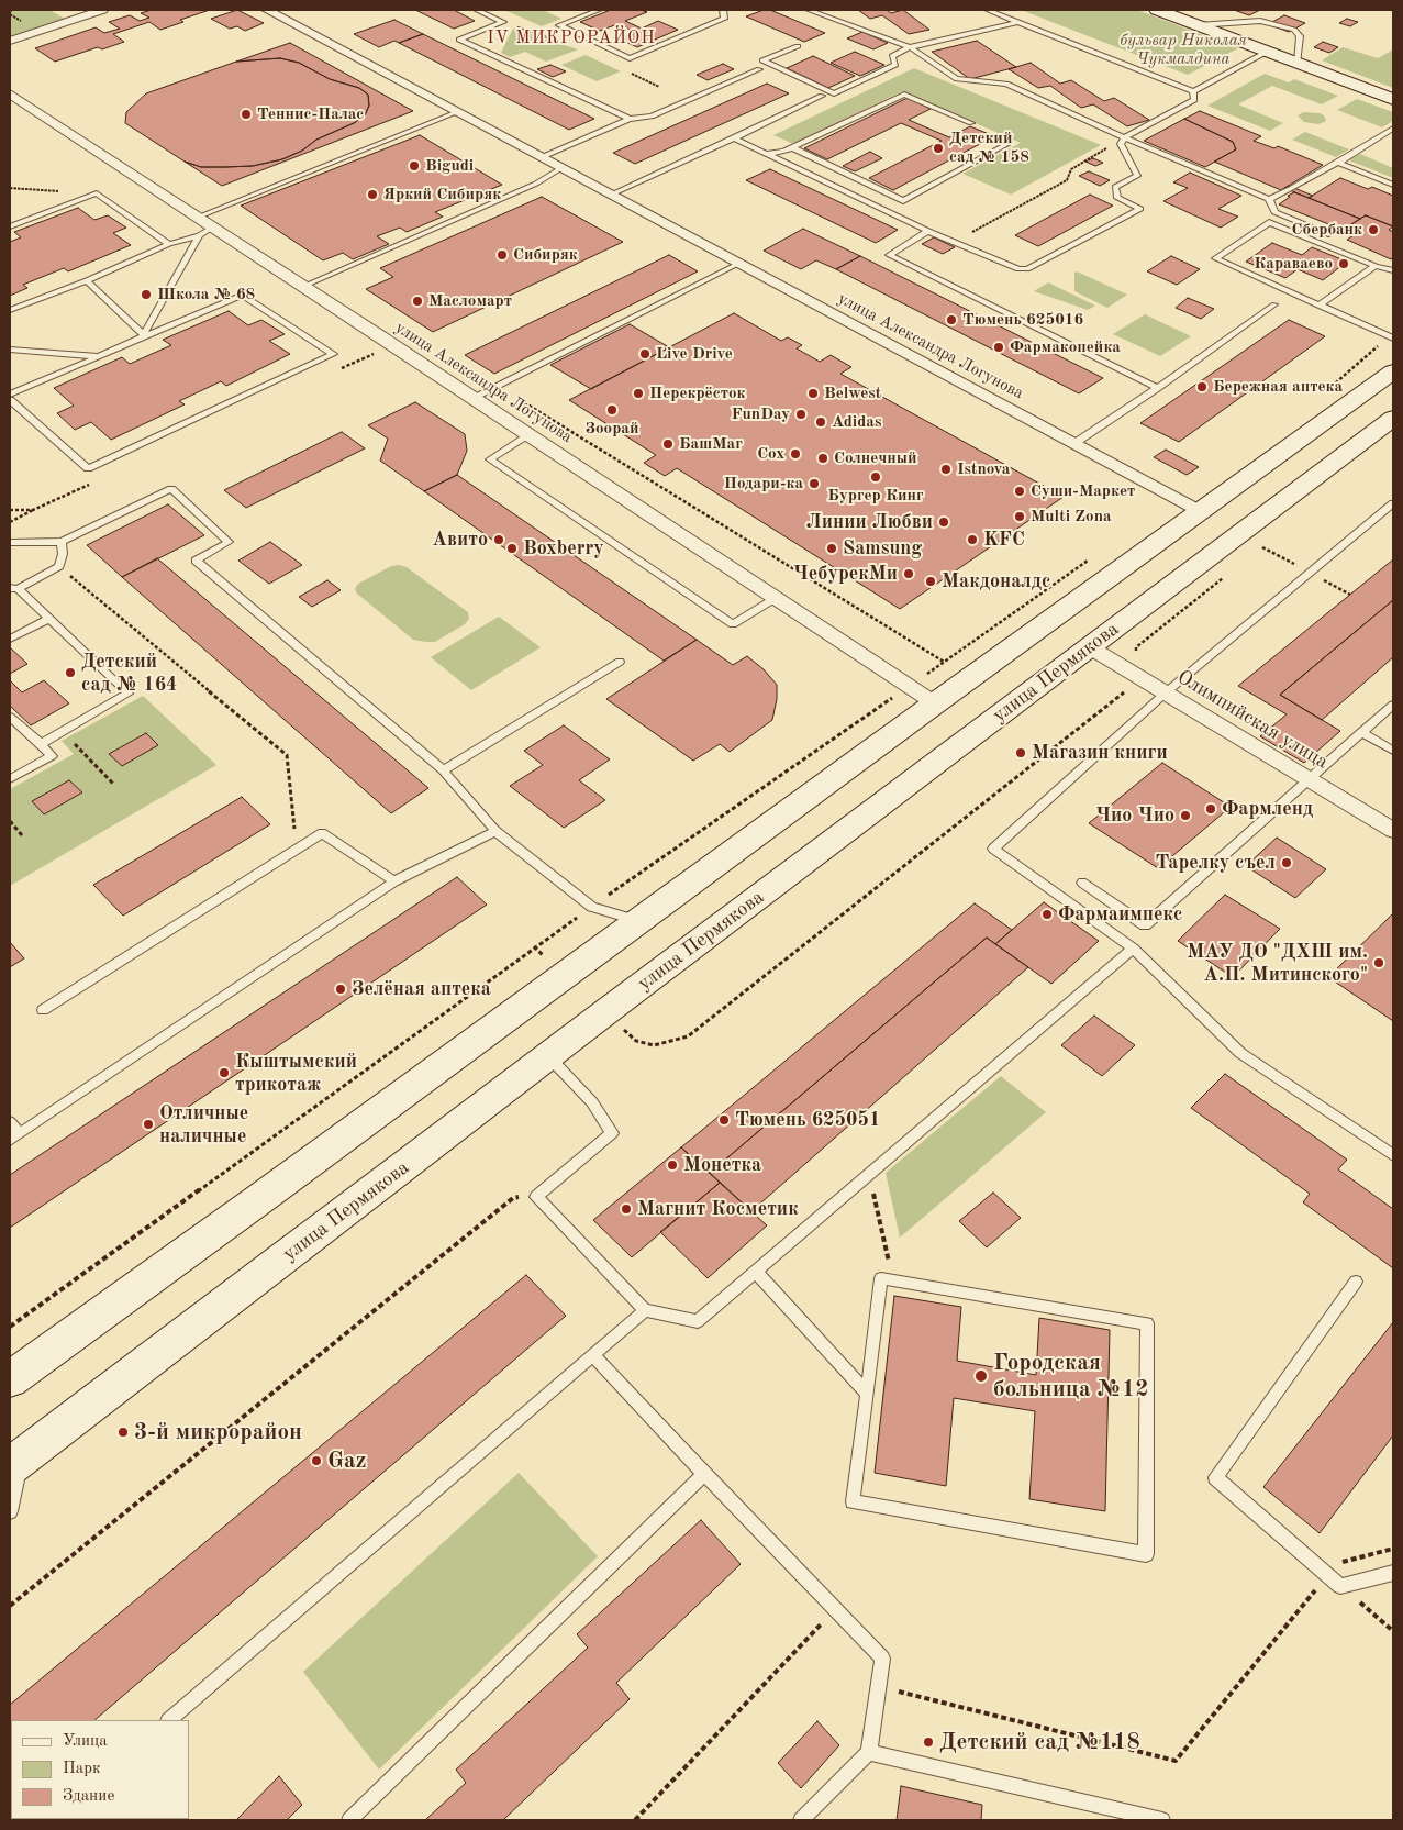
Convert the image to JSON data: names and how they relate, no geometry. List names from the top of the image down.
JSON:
{
  "streets": {
    "main road": ["улица Пермякова"],
    "street": ["улица Александра Логунова", "Олимпийская улица"]
  },
  "crossings": [
    ["улица Пермякова", "Олимпийская улица"]
  ],
  "districts": ["IV МИКРОРАЙОН"],
  "parks": ["бульвар Николая Чукмалдина"],
  "places": [
    "Теннис-Палас",
    "Детский сад № 158",
    "Bigudi",
    "Яркий Сибиряк",
    "Сбербанк",
    "Сибиряк",
    "Караваево",
    "Школа № 68",
    "Масломарт",
    "Тюмень 625016",
    "Фармакопейка",
    "Live Drive",
    "Бережная аптека",
    "Перекрёсток",
    "Belwest",
    "Зоорай",
    "FunDay",
    "Adidas",
    "БашМаг",
    "Cox",
    "Солнечный",
    "Istnova",
    "Бургер Кинг",
    "Подари-ка",
    "Суши-Маркет",
    "Multi Zona",
    "Линии Любви",
    "Авито",
    "KFC",
    "Boxberry",
    "Samsung",
    "ЧебурекМи",
    "Макдоналдс",
    "Детский сад № 164",
    "Магазин книги",
    "Фармленд",
    "Чио Чио",
    "Тарелку съел",
    "Фармаимпекс",
    "МАУ ДО \"ДХШ им. А.П. Митинского\"",
    "Зелёная аптека",
    "Кыштымский трикотаж",
    "Тюмень 625051",
    "Отличные наличные",
    "Монетка",
    "Магнит Косметик",
    "Городская больница №12",
    "3-й микрорайон",
    "Gaz",
    "Детский сад №118"
  ],
  "legend": ["Улица", "Парк", "Здание"]
}
